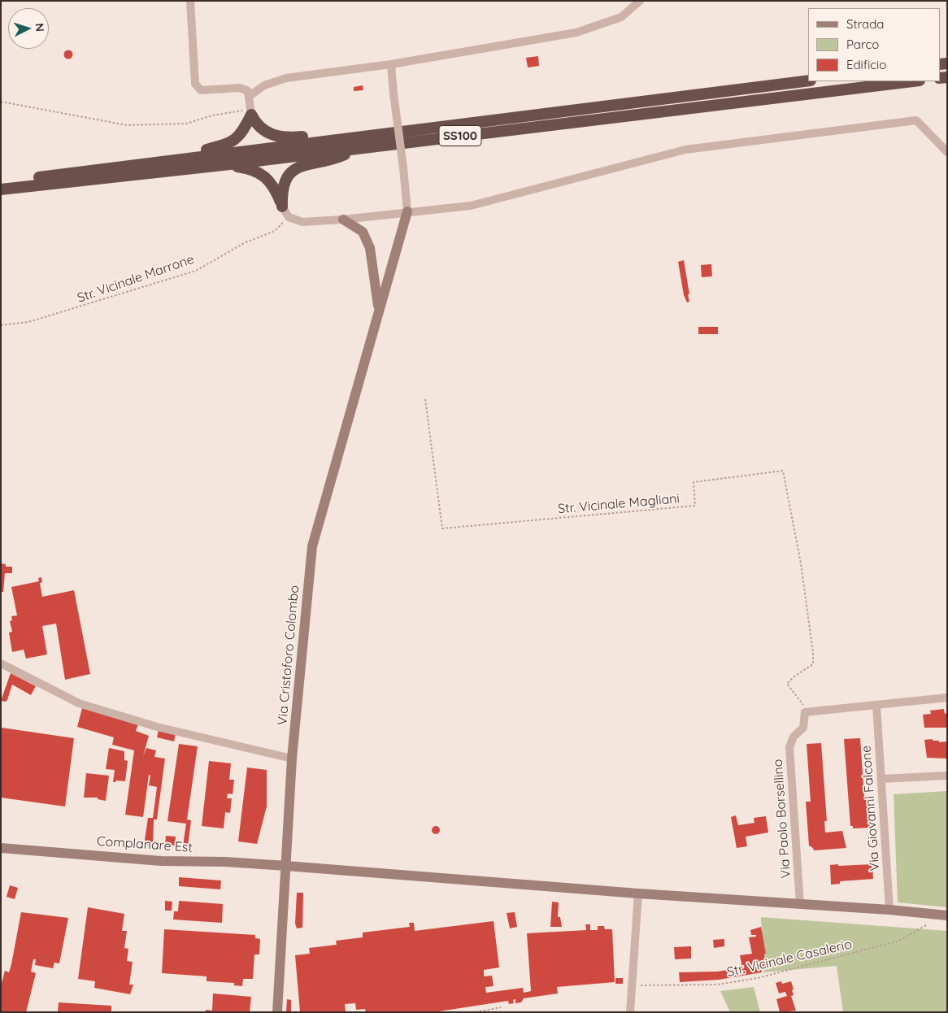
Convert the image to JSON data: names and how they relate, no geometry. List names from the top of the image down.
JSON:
{
  "streets": {
    "highway": ["SS100"],
    "main road": ["Via Cristoforo Colombo", "Complanare Est"],
    "street": ["Via Giovanni Falcone", "Via Paolo Borsellino"],
    "path": ["Str. Vicinale Marrone", "Str. Vicinale Magliani", "Str. Vicinale Casalerio"]
  },
  "crossings": [
    ["Str. Vicinale Magliani", "Via Paolo Borsellino"],
    ["Via Cristoforo Colombo", "Complanare Est"],
    ["Via Giovanni Falcone", "Complanare Est"],
    ["Via Paolo Borsellino", "Complanare Est"],
    ["Complanare Est", "Str. Vicinale Casalerio"]
  ],
  "legend": ["Strada", "Parco", "Edificio"],
  "north": "right"
}
